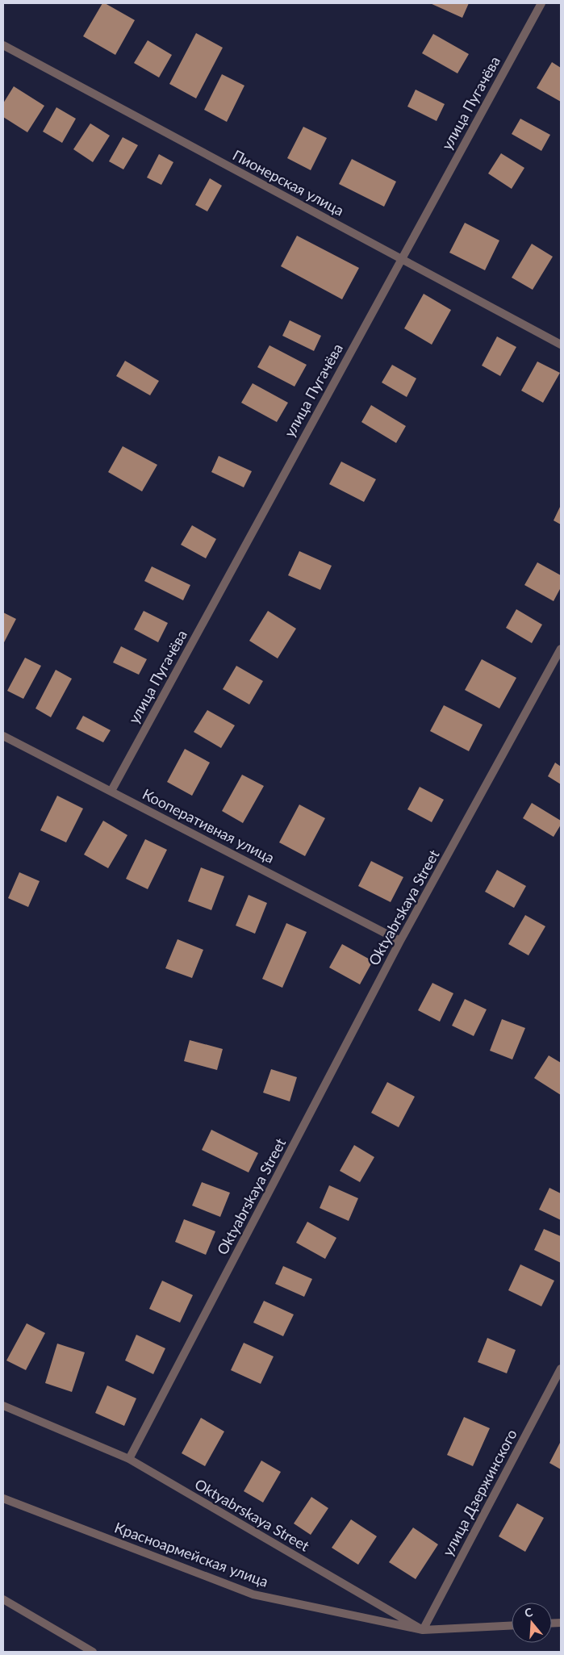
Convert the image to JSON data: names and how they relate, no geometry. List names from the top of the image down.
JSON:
{
  "streets": {
    "street": [
      "улица Пугачёва",
      "Пионерская улица",
      "Кооперативная улица",
      "Oktyabrskaya Street",
      "улица Дзержинского",
      "Красноармейская улица"
    ]
  },
  "crossings": [
    ["улица Пугачёва", "Пионерская улица"],
    ["улица Пугачёва", "Кооперативная улица"],
    ["Кооперативная улица", "Oktyabrskaya Street"],
    ["Oktyabrskaya Street", "улица Дзержинского"],
    ["Oktyabrskaya Street", "Красноармейская улица"],
    ["улица Дзержинского", "Красноармейская улица"]
  ],
  "north": "top"
}
